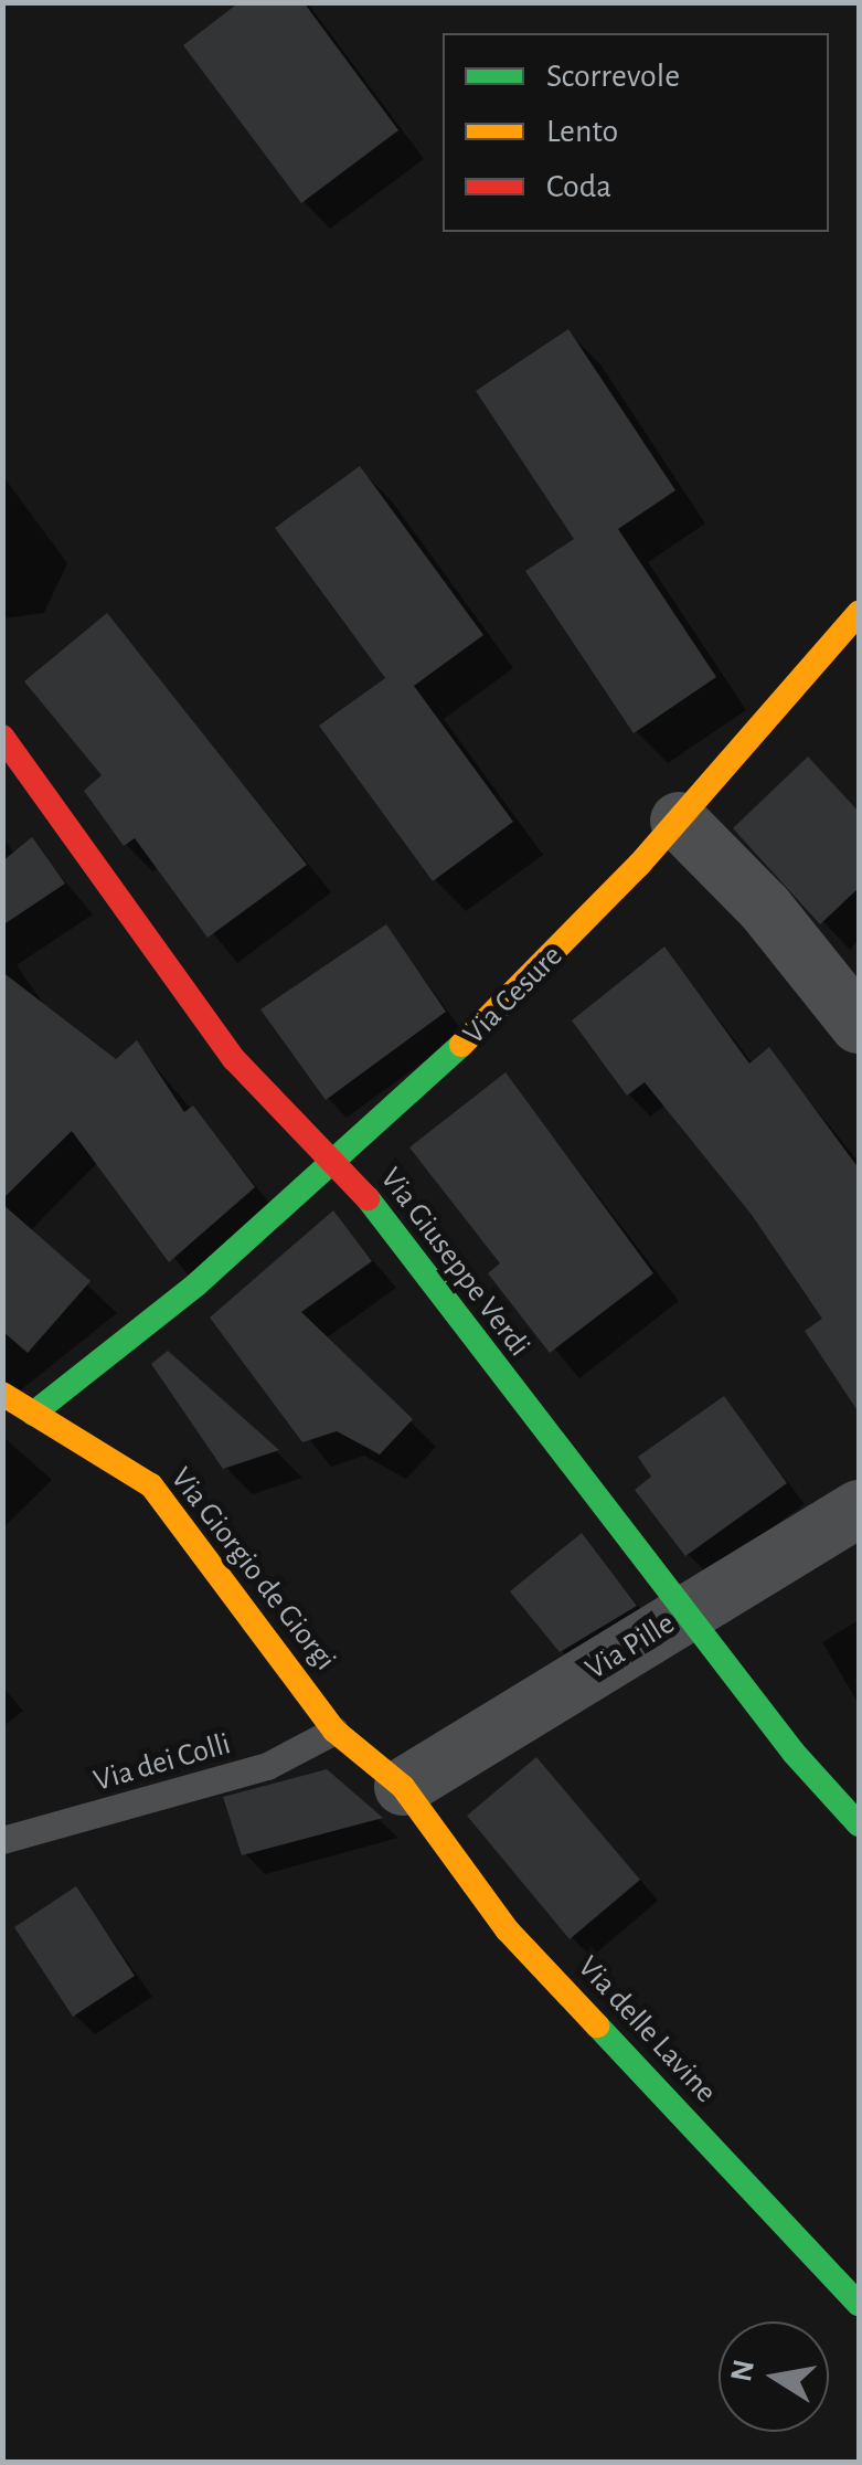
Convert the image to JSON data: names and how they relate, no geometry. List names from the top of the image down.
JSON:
{
  "streets": {
    "street": [
      "Via Cesure",
      "Via Giuseppe Verdi",
      "Via Giorgio de Giorgi",
      "Via Pille",
      "Via delle Lavine"
    ],
    "lane": ["Via dei Colli"]
  },
  "crossings": [
    ["Via Cesure", "Via Giuseppe Verdi"],
    ["Via Giuseppe Verdi", "Via Pille"],
    ["Via Giorgio de Giorgi", "Via Pille"],
    ["Via Giorgio de Giorgi", "Via dei Colli"],
    ["Via Giorgio de Giorgi", "Via delle Lavine"],
    ["Via Pille", "Via delle Lavine"]
  ],
  "legend": ["Scorrevole", "Lento", "Coda"],
  "north": "left"
}
